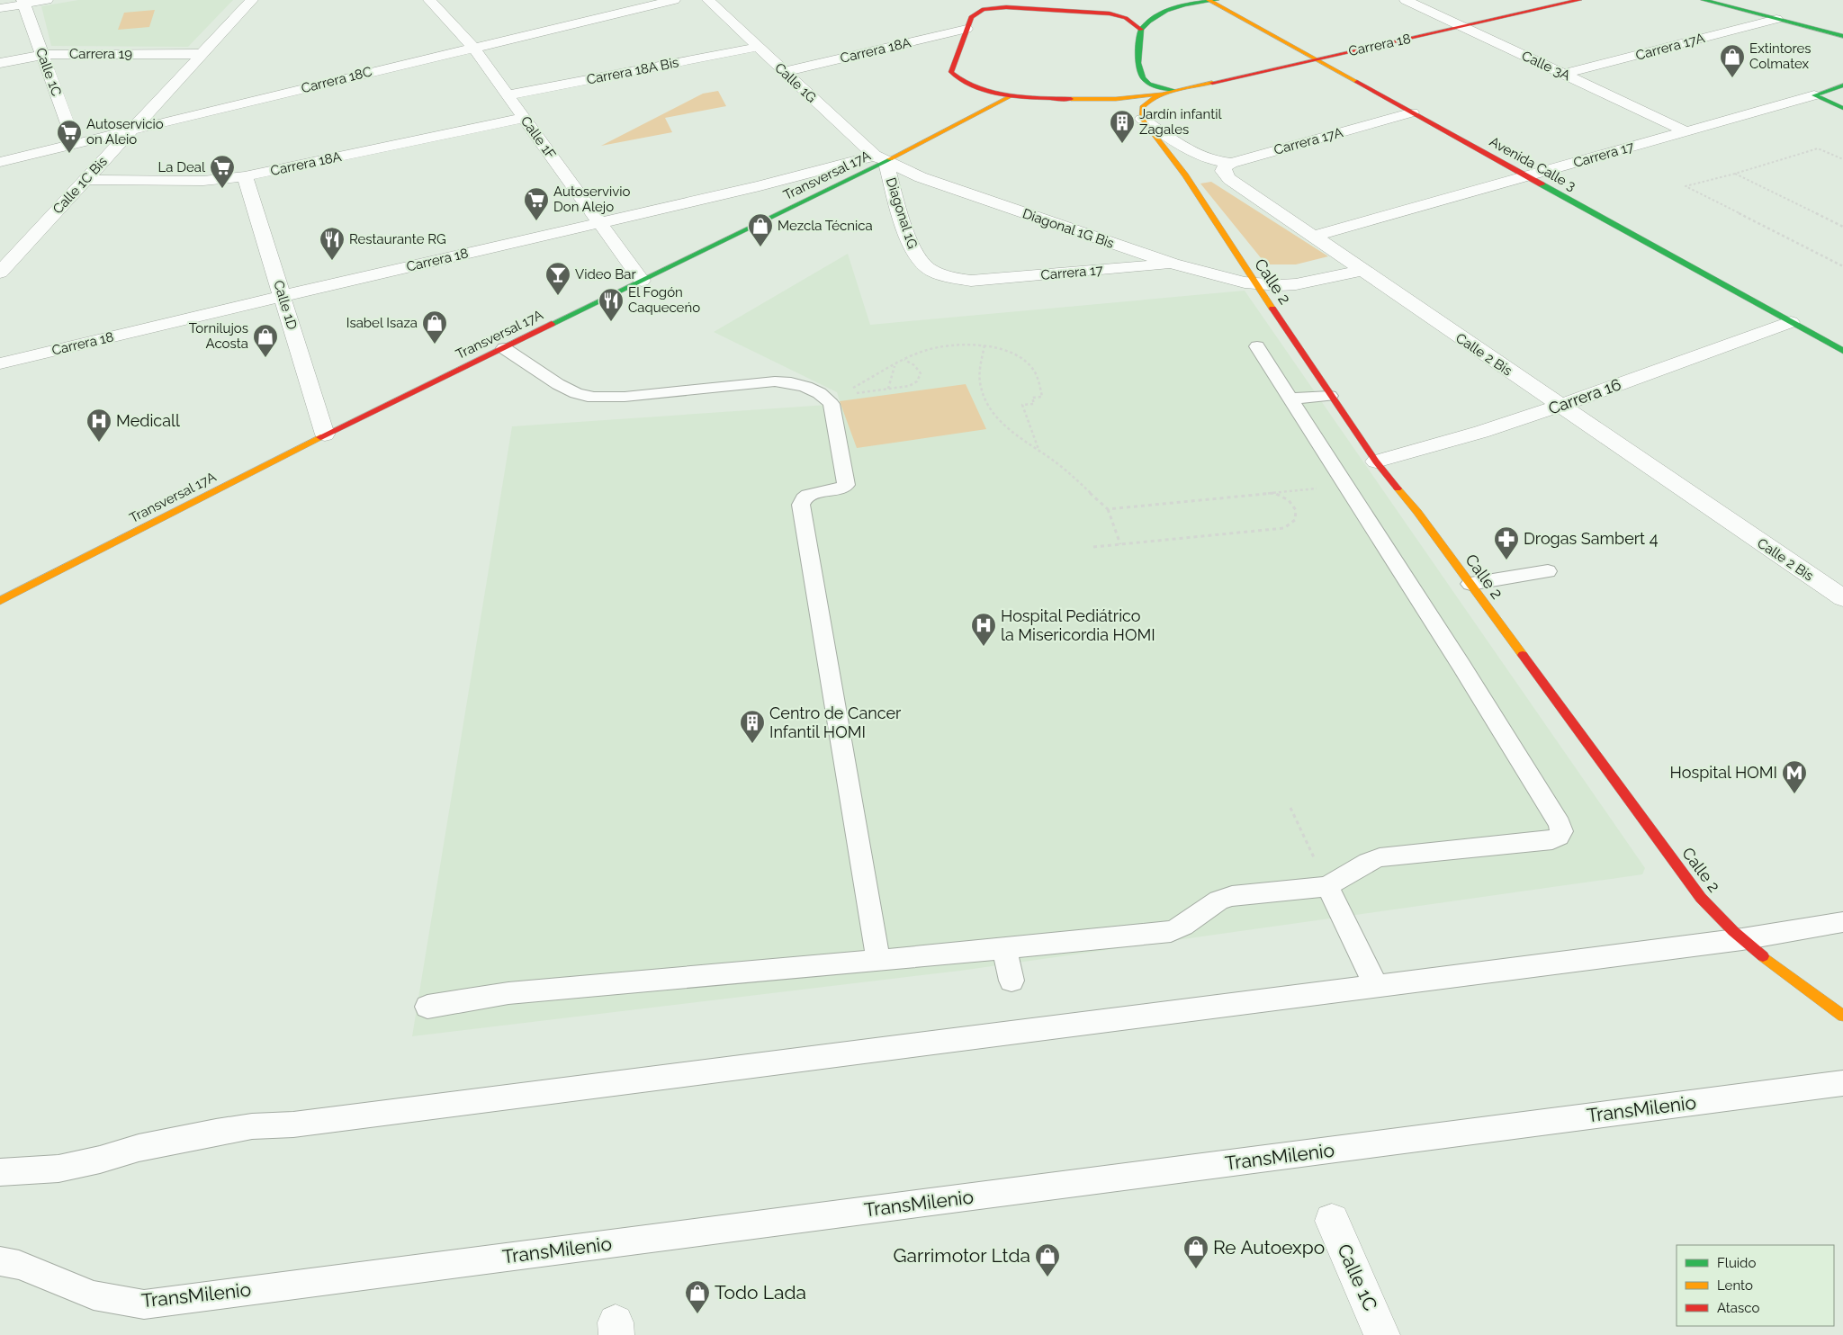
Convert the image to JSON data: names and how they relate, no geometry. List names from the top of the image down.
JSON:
{
  "streets": {
    "street": [
      "Carrera 18",
      "Carrera 17A",
      "Carrera 18A",
      "Carrera 19",
      "Calle 3A",
      "Carrera 18A Bis",
      "Calle 1C",
      "Carrera 18C",
      "Calle 1G",
      "Calle 1F",
      "Carrera 17",
      "Avenida Calle 3",
      "Transversal 17A",
      "Calle 1C Bis",
      "Diagonal 1G",
      "Diagonal 1G Bis",
      "Calle 2",
      "Calle 1D",
      "Calle 2 Bis",
      "Carrera 16"
    ],
    "lane": ["TransMilenio"]
  },
  "crossings": [
    ["Carrera 18", "Carrera 18A"],
    ["Carrera 18", "Calle 3A"],
    ["Carrera 18", "Calle 1G"],
    ["Carrera 18", "Calle 1F"],
    ["Carrera 18", "Avenida Calle 3"],
    ["Carrera 18", "Transversal 17A"],
    ["Carrera 18", "Diagonal 1G"],
    ["Carrera 18", "Diagonal 1G Bis"],
    ["Carrera 18", "Calle 2"],
    ["Carrera 18", "Calle 1D"],
    ["Carrera 17A", "Calle 3A"],
    ["Carrera 17A", "Avenida Calle 3"],
    ["Carrera 17A", "Calle 2 Bis"],
    ["Carrera 18A", "Calle 1G"],
    ["Carrera 18A", "Calle 1F"],
    ["Carrera 18A", "Calle 1C Bis"],
    ["Carrera 18A", "Calle 1D"],
    ["Carrera 19", "Calle 1C"],
    ["Carrera 19", "Calle 1C Bis"],
    ["Calle 3A", "Carrera 17"],
    ["Carrera 18A Bis", "Calle 1G"],
    ["Carrera 18A Bis", "Calle 1F"],
    ["Calle 1C", "Carrera 18C"],
    ["Carrera 18C", "Calle 1F"],
    ["Carrera 18C", "Calle 1C Bis"],
    ["Calle 1G", "Transversal 17A"],
    ["Calle 1G", "Diagonal 1G"],
    ["Calle 1G", "Diagonal 1G Bis"],
    ["Calle 1F", "Transversal 17A"],
    ["Carrera 17", "Avenida Calle 3"],
    ["Carrera 17", "Diagonal 1G"],
    ["Carrera 17", "Diagonal 1G Bis"],
    ["Carrera 17", "Calle 2 Bis"],
    ["Avenida Calle 3", "Carrera 16"],
    ["Transversal 17A", "Diagonal 1G"],
    ["Transversal 17A", "Diagonal 1G Bis"],
    ["Transversal 17A", "Calle 1D"],
    ["Diagonal 1G", "Diagonal 1G Bis"],
    ["Diagonal 1G Bis", "Calle 2"],
    ["Diagonal 1G Bis", "Calle 2 Bis"],
    ["Calle 2", "Carrera 16"],
    ["Calle 2 Bis", "Carrera 16"]
  ],
  "places": {
    "shop": [
      "Extintores Colmatex",
      "Mezcla Técnica",
      "Isabel Isaza",
      "Tornilujos Acosta",
      "Re Autoexpo",
      "Garrimotor Ltda",
      "Todo Lada"
    ],
    "building": ["Jardín infantil Zagales", "Centro de Cancer Infantil HOMI"],
    "supermarket": ["Autoservicio on Aleio", "La Deal", "Autoservivio Don Alejo"],
    "restaurant": ["Restaurante RG", "El Fogón Caqueceńo"],
    "bar": ["Video Bar"],
    "hospital": ["Medicall", "Hospital Pediátrico la Misericordia HOMI"],
    "pharmacy": ["Drogas Sambert 4"],
    "metro station": ["Hospital HOMI"]
  },
  "legend": ["Fluido", "Lento", "Atasco"]
}
